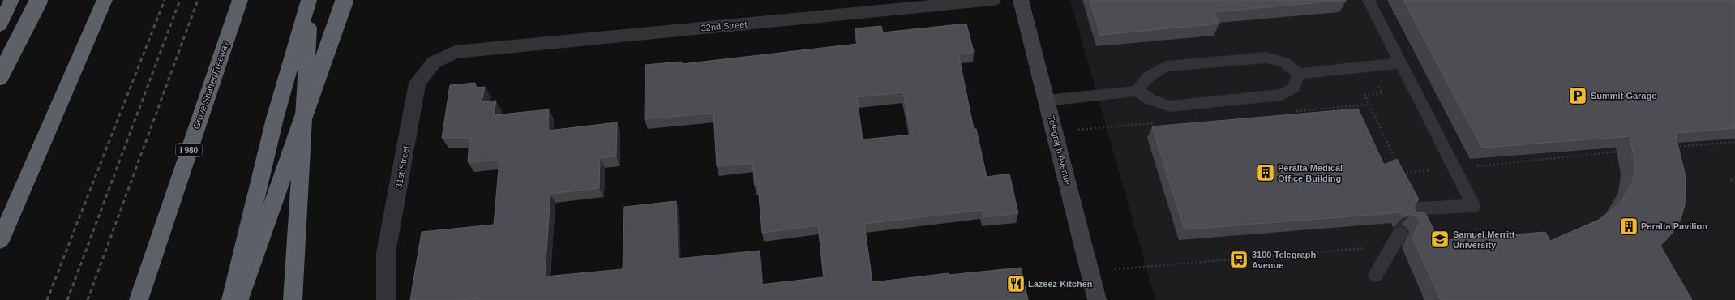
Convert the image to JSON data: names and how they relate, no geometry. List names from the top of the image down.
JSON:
{
  "streets": {
    "highway": ["Grove Shafter Freeway", "I 980"],
    "main road": ["Telegraph Avenue"],
    "street": ["32nd Street", "31st Street"]
  },
  "crossings": [
    ["32nd Street", "31st Street"]
  ],
  "places": {
    "parking": ["Summit Garage"],
    "building": ["Peralta Medical Office Building", "Peralta Pavilion"],
    "school or university": ["Samuel Merritt University"],
    "bus stop": ["3100 Telegraph Avenue"],
    "restaurant": ["Lazeez Kitchen"]
  }
}
